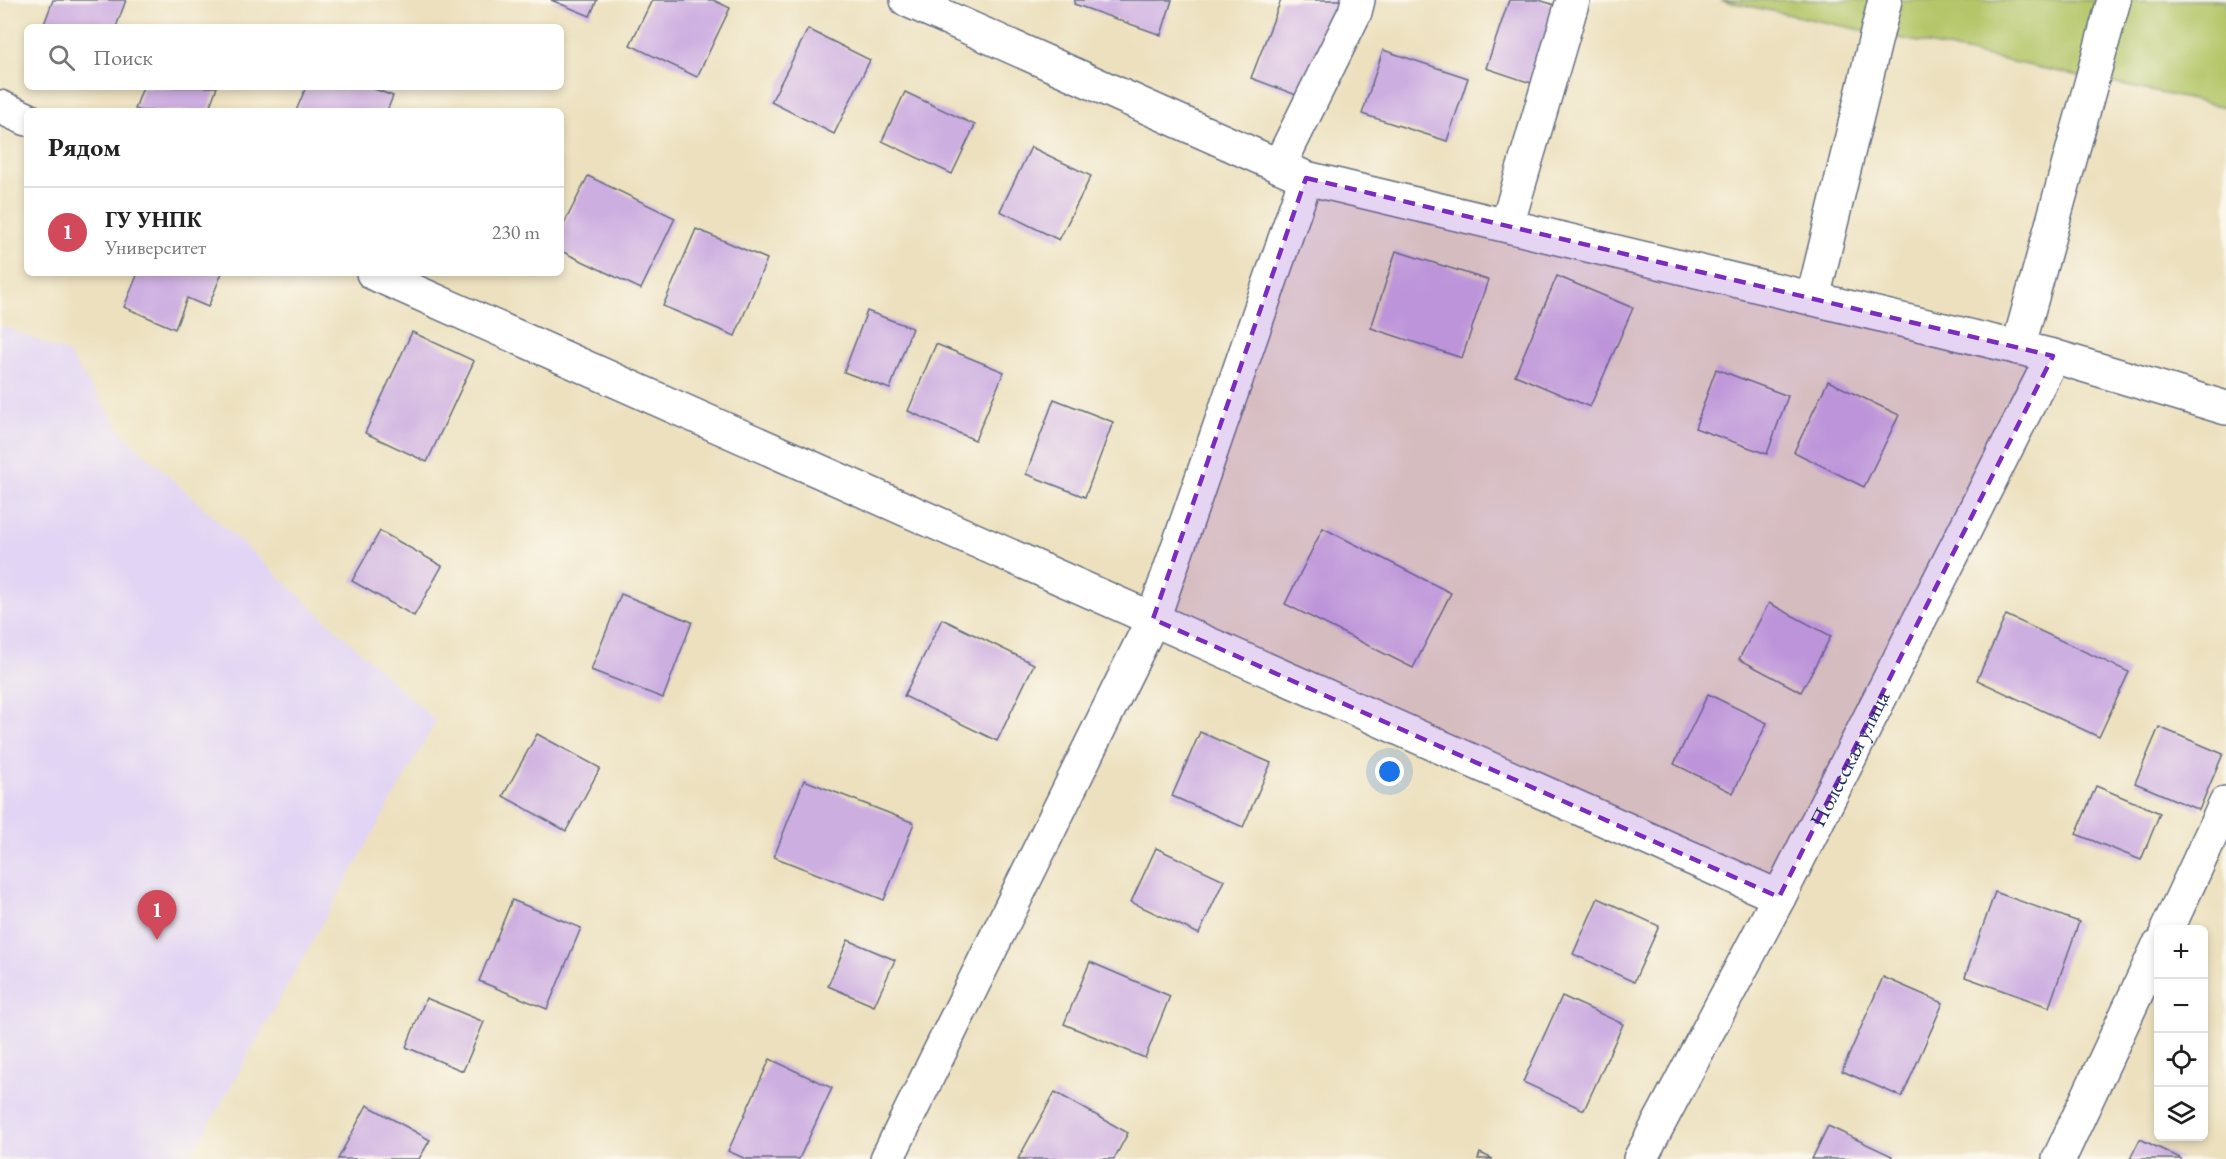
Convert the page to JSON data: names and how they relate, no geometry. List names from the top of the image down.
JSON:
{
  "streets": {
    "street": ["Полесская улица"]
  },
  "page": {
    "search": "Поиск",
    "heading": "Рядом",
    "list": [
      {
        "mark": "1",
        "name": "ГУ УНПК",
        "note": "Университет",
        "value": "230 m"
      }
    ],
    "pins": "1",
    "map_buttons": ["+", "−"]
  }
}
